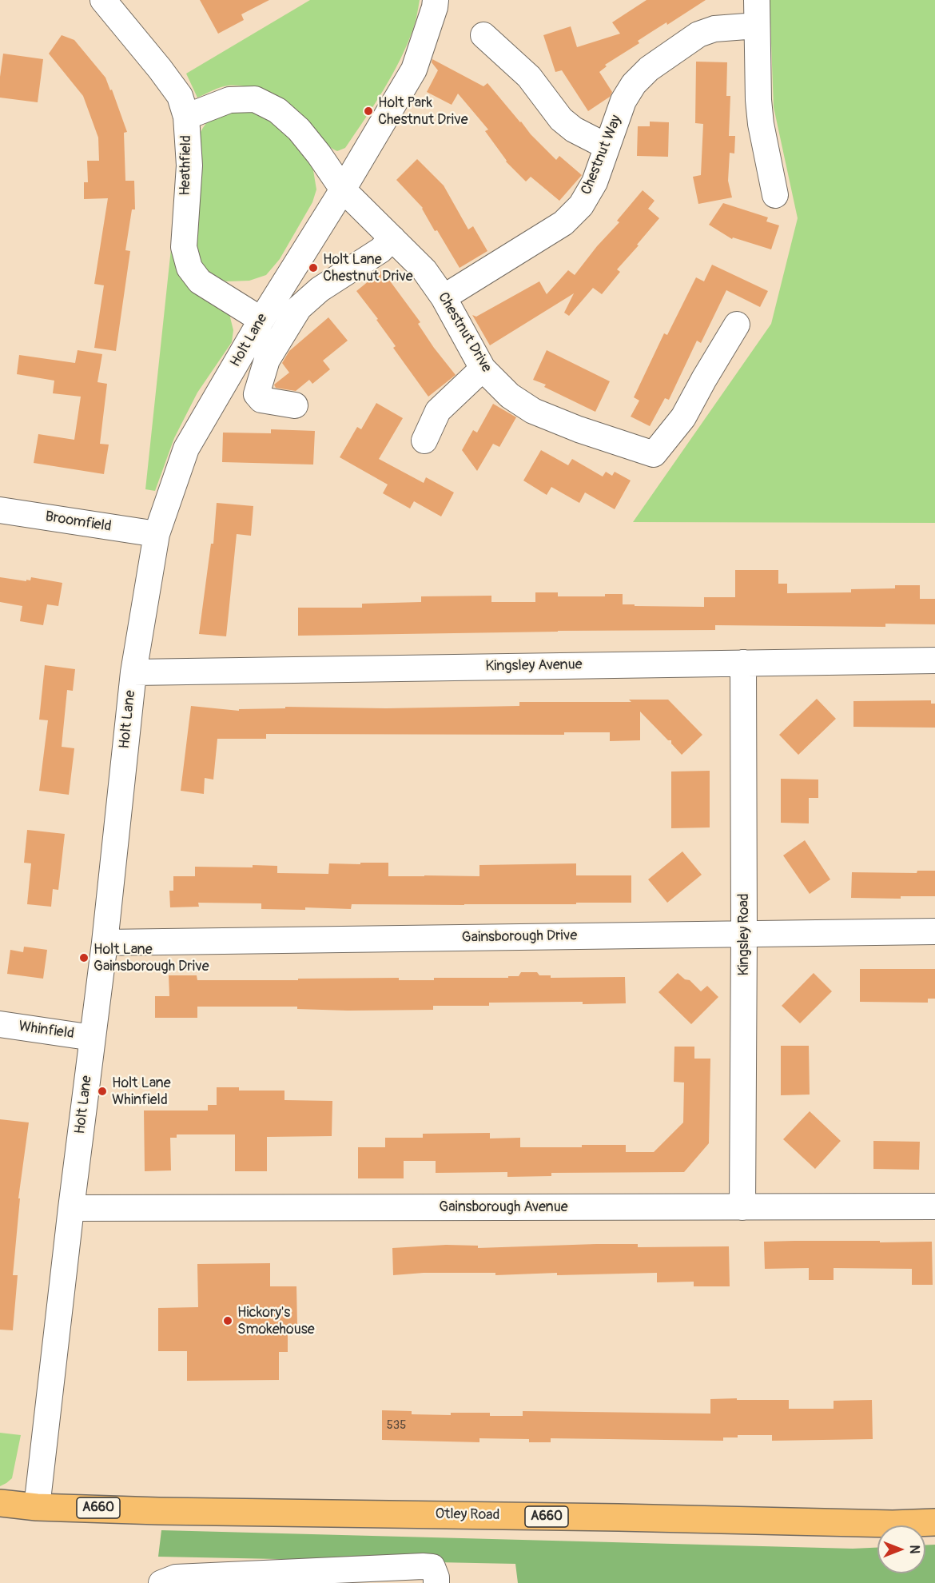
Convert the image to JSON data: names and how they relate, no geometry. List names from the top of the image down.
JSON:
{
  "streets": {
    "highway": ["A660", "Otley Road"],
    "street": [
      "Chestnut Way",
      "Heathfield",
      "Chestnut Drive",
      "Holt Lane",
      "Broomfield",
      "Kingsley Avenue",
      "Kingsley Road",
      "Gainsborough Drive",
      "Whinfield",
      "Gainsborough Avenue"
    ]
  },
  "crossings": [
    ["Chestnut Way", "Chestnut Drive"],
    ["Heathfield", "Chestnut Drive"],
    ["Heathfield", "Holt Lane"],
    ["Chestnut Drive", "Holt Lane"],
    ["Holt Lane", "Broomfield"],
    ["Holt Lane", "Kingsley Avenue"],
    ["Holt Lane", "Gainsborough Drive"],
    ["Holt Lane", "Whinfield"],
    ["Holt Lane", "Gainsborough Avenue"],
    ["Holt Lane", "Otley Road"],
    ["Kingsley Avenue", "Kingsley Road"],
    ["Kingsley Road", "Gainsborough Drive"],
    ["Kingsley Road", "Gainsborough Avenue"]
  ],
  "places": [
    "Holt Park Chestnut Drive",
    "Holt Lane Chestnut Drive",
    "Holt Lane Gainsborough Drive",
    "Holt Lane Whinfield",
    "Hickory's Smokehouse"
  ],
  "house_numbers": ["535"],
  "north": "right"
}
